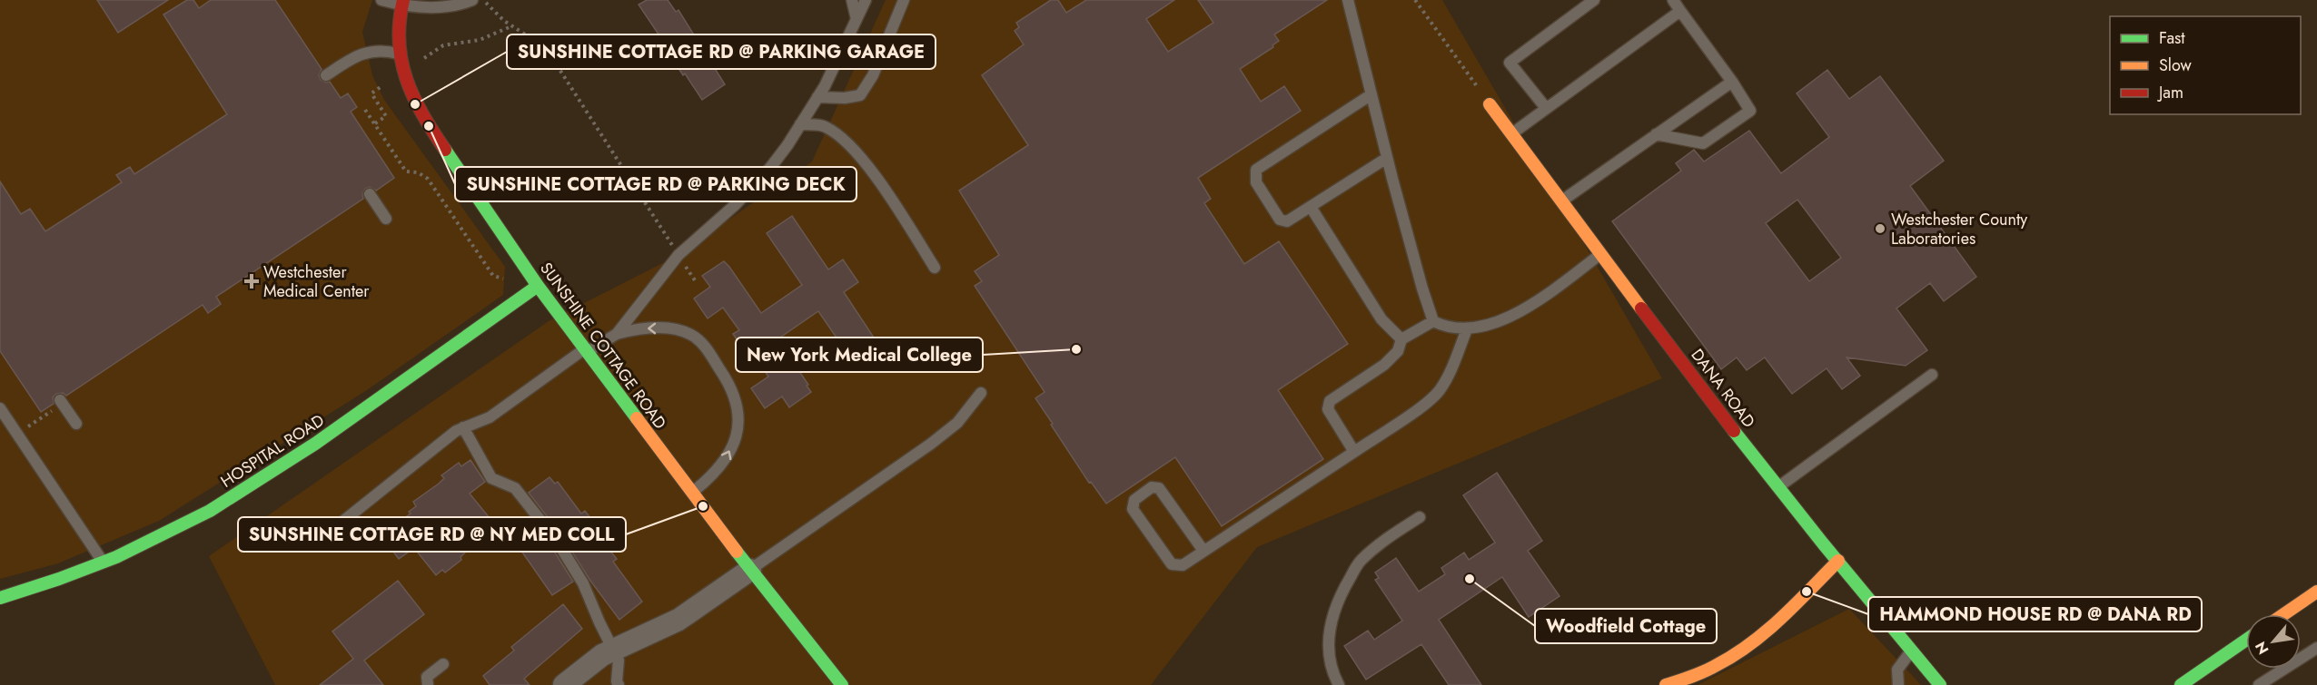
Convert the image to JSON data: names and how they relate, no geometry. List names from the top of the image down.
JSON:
{
  "streets": {
    "street": ["SUNSHINE COTTAGE ROAD", "DANA ROAD", "HOSPITAL ROAD"]
  },
  "crossings": [
    ["SUNSHINE COTTAGE ROAD", "HOSPITAL ROAD"]
  ],
  "places": {
    "other": [
      "SUNSHINE COTTAGE RD @ PARKING GARAGE",
      "SUNSHINE COTTAGE RD @ PARKING DECK",
      "Westchester County Laboratories",
      "New York Medical College",
      "SUNSHINE COTTAGE RD @ NY MED COLL",
      "Woodfield Cottage",
      "HAMMOND HOUSE RD @ DANA RD"
    ],
    "health": ["Westchester Medical Center"]
  },
  "legend": ["Fast", "Slow", "Jam"],
  "north": "bottom left"
}
